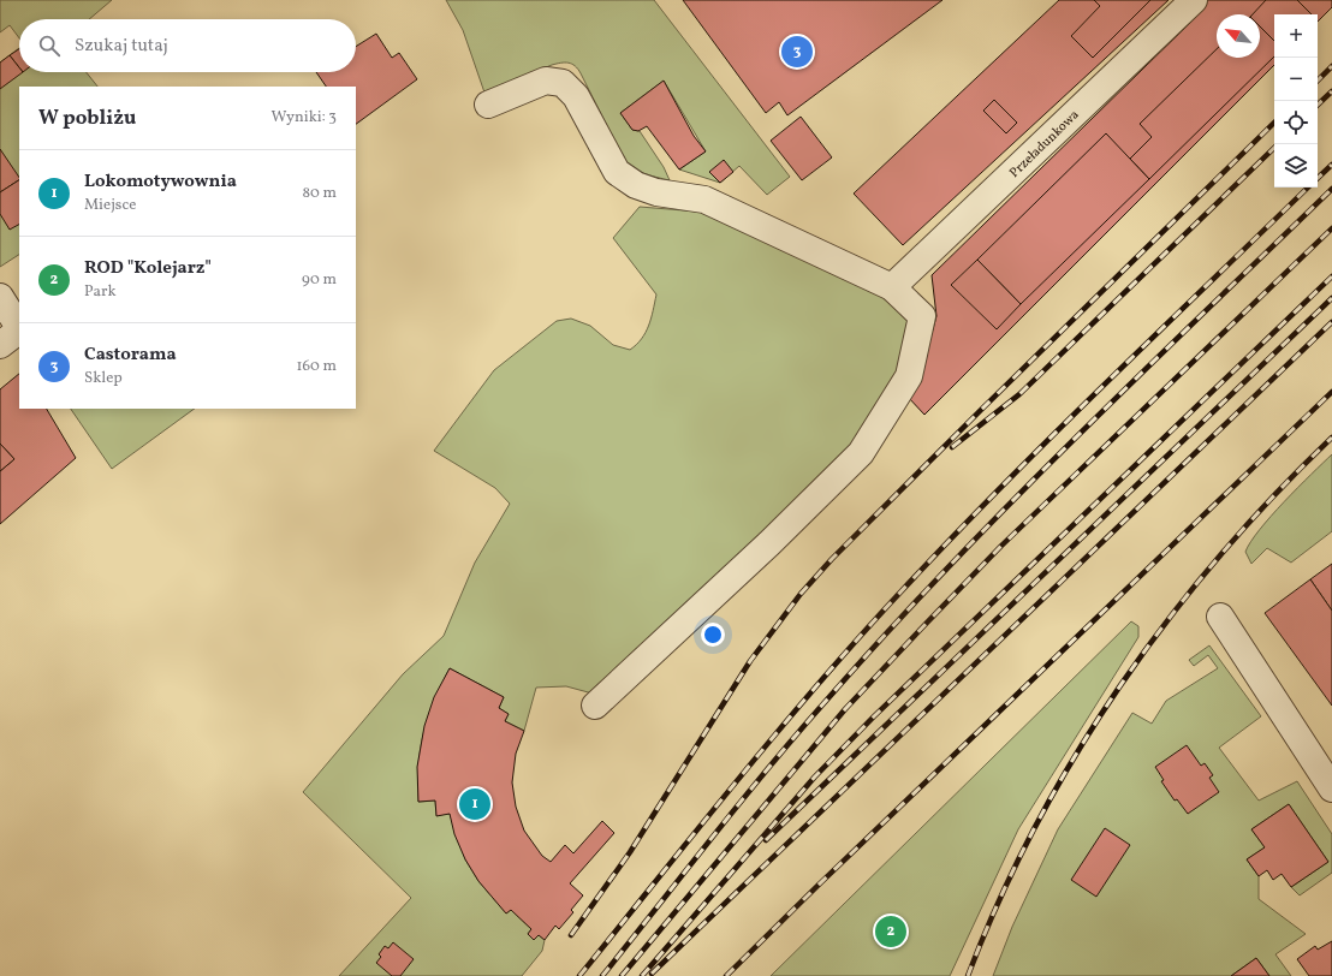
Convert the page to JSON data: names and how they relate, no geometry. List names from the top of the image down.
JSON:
{
  "streets": {
    "street": ["Przeładunkowa"]
  },
  "north": "top left",
  "page": {
    "map_buttons": ["+", "−"],
    "search": "Szukaj tutaj",
    "pins": ["3", "1", "2"],
    "heading": ["W pobliżu", "Wyniki: 3"],
    "list": [
      {
        "mark": "1",
        "name": "Lokomotywownia",
        "note": "Miejsce",
        "value": "80 m"
      },
      {
        "mark": "2",
        "name": "ROD \"Kolejarz\"",
        "note": "Park",
        "value": "90 m"
      },
      {
        "mark": "3",
        "name": "Castorama",
        "note": "Sklep",
        "value": "160 m"
      }
    ]
  }
}
